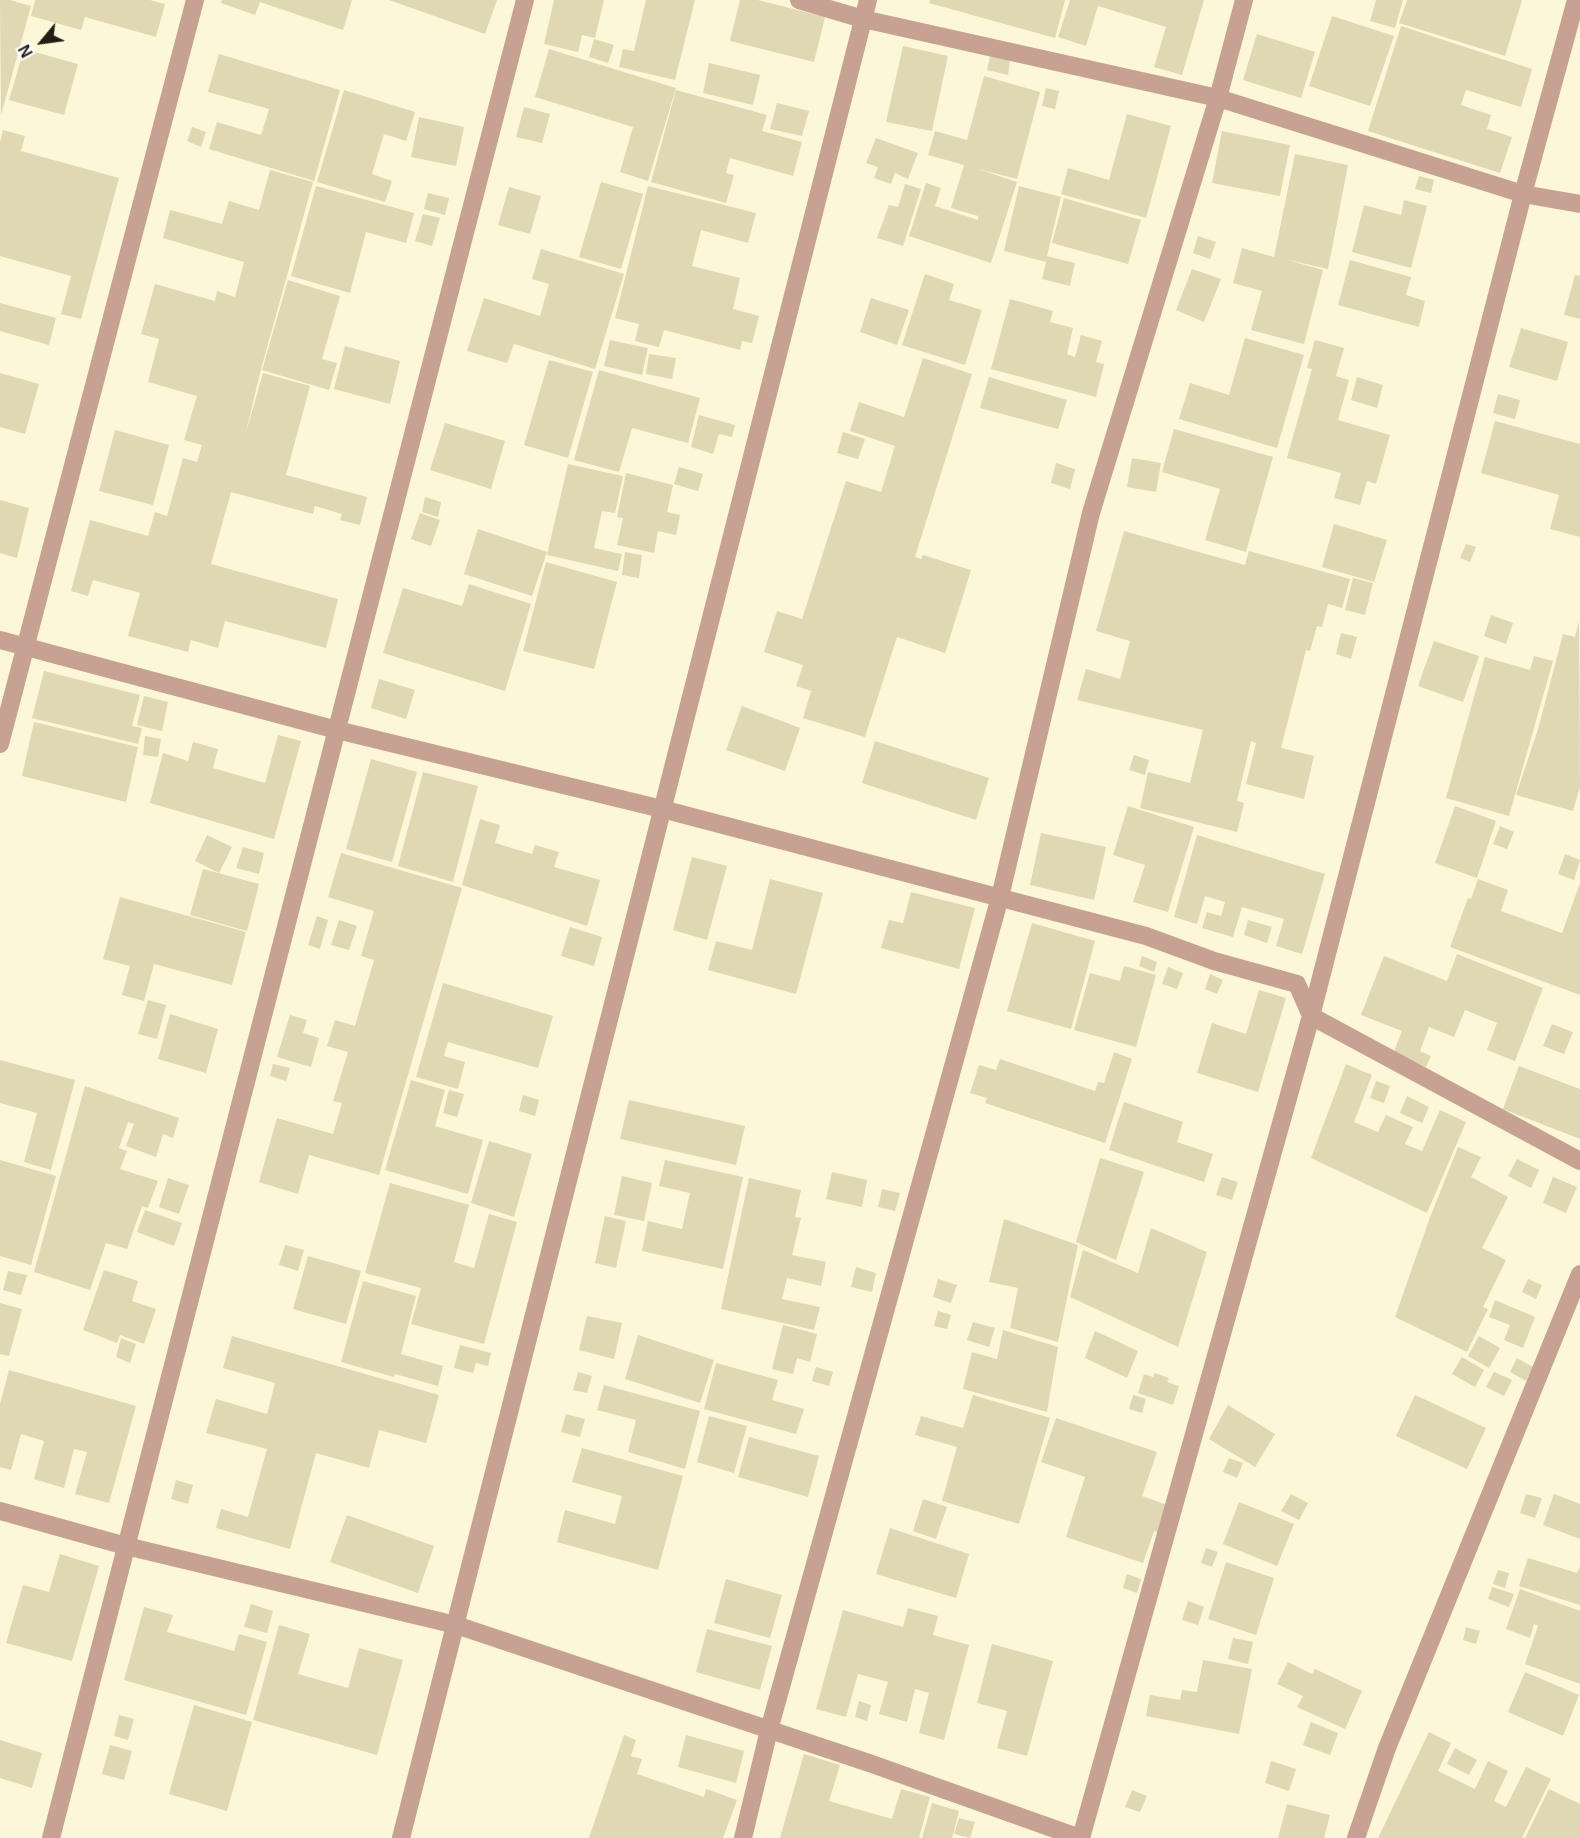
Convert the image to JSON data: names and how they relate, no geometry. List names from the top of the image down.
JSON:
{
  "north": "bottom left"
}
